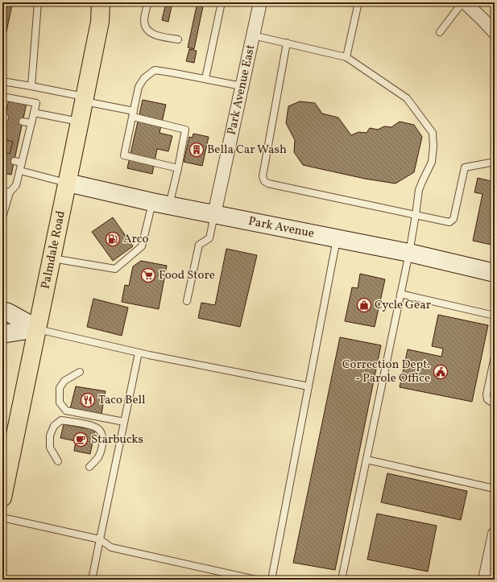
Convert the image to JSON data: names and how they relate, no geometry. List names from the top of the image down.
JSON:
{
  "streets": {
    "highway": ["Palmdale Road"],
    "street": ["Park Avenue East", "Park Avenue"]
  },
  "crossings": [
    ["Park Avenue East", "Park Avenue"],
    ["Park Avenue", "Palmdale Road"]
  ],
  "places": {
    "building": ["Bella Car Wash"],
    "fuel station": ["Arco"],
    "supermarket": ["Food Store"],
    "shop": ["Cycle Gear"],
    "public building": ["Correction Dept. - Parole Office"],
    "restaurant": ["Taco Bell"],
    "cafe": ["Starbucks"]
  }
}
